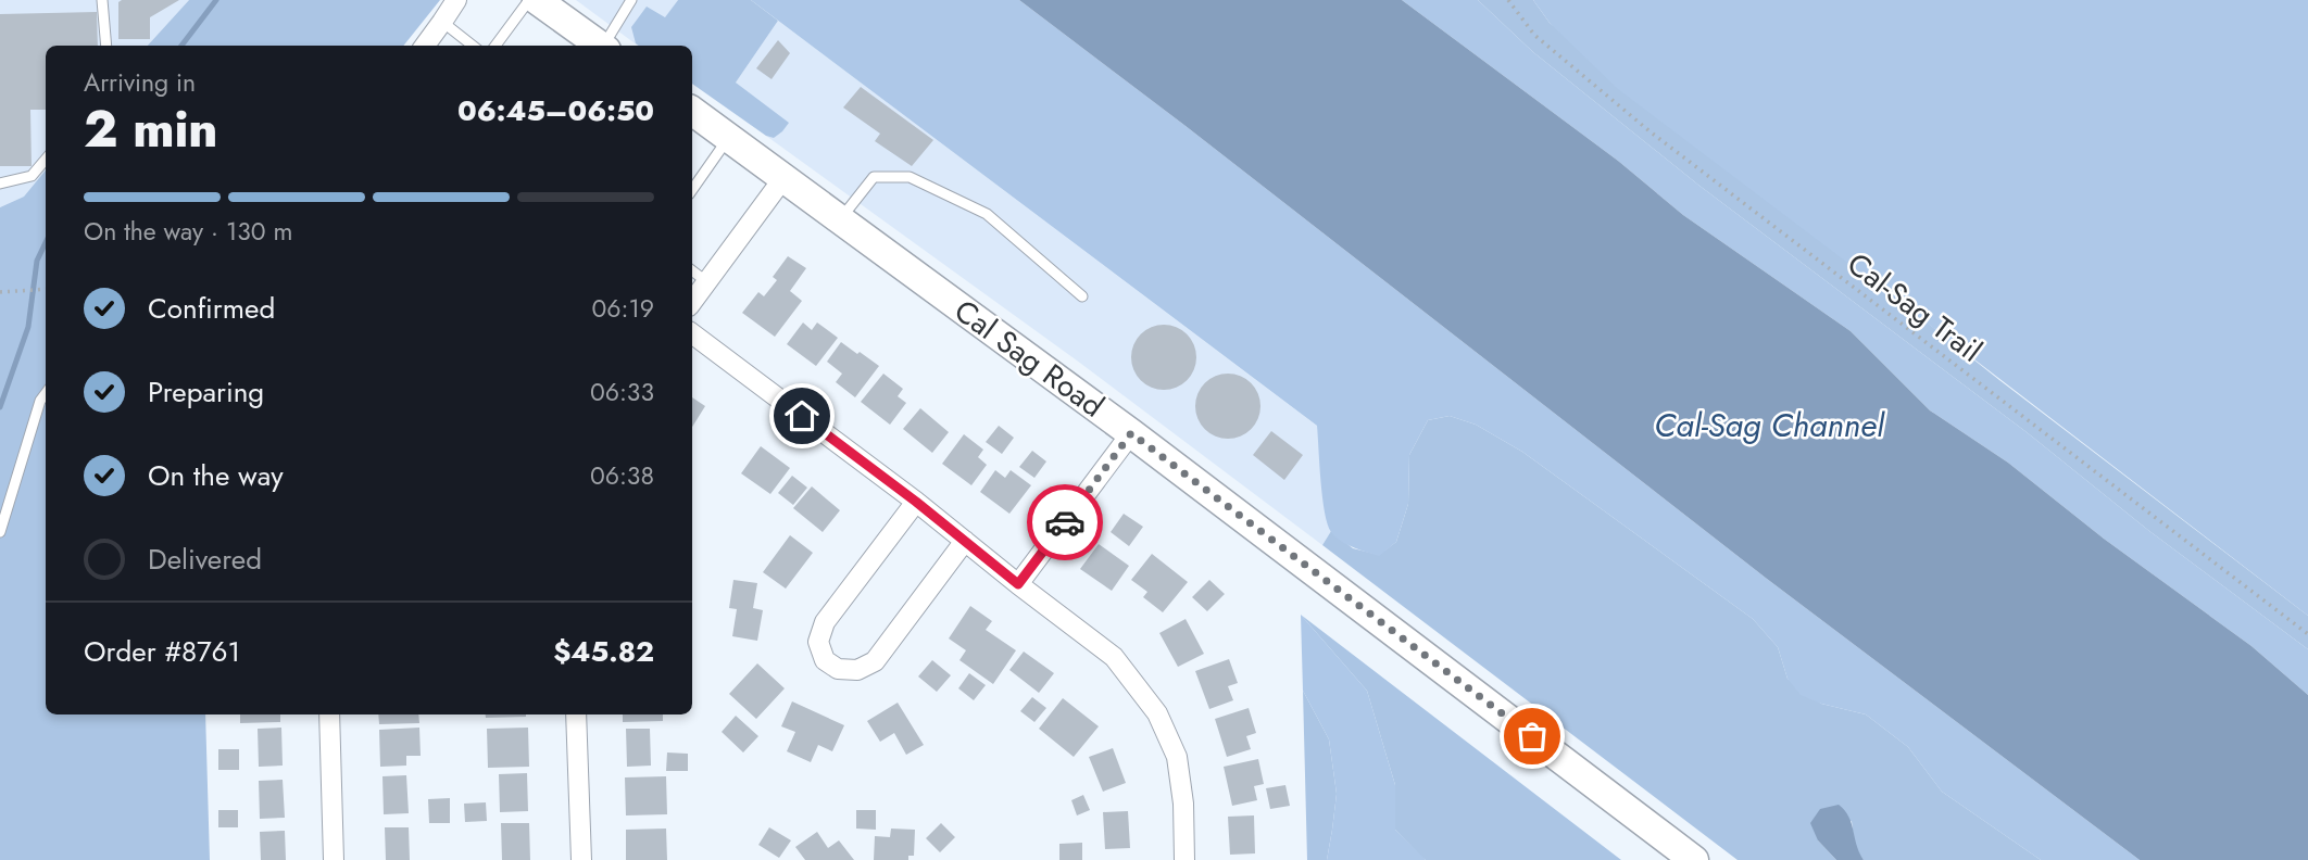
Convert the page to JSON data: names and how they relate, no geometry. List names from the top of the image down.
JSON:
{
  "streets": {
    "main road": ["Cal Sag Road"],
    "path": ["Cal-Sag Trail"]
  },
  "water": ["Cal-Sag Channel"],
  "page": {
    "heading": ["2 min", "Arriving in", "06:45–06:50"],
    "panel": ["Order #8761", "$45.82"],
    "bar": "On the way · 130 m",
    "list": [
      ["Confirmed", "06:19"],
      ["Preparing", "06:33"],
      ["On the way", "06:38"],
      "Delivered"
    ]
  }
}
